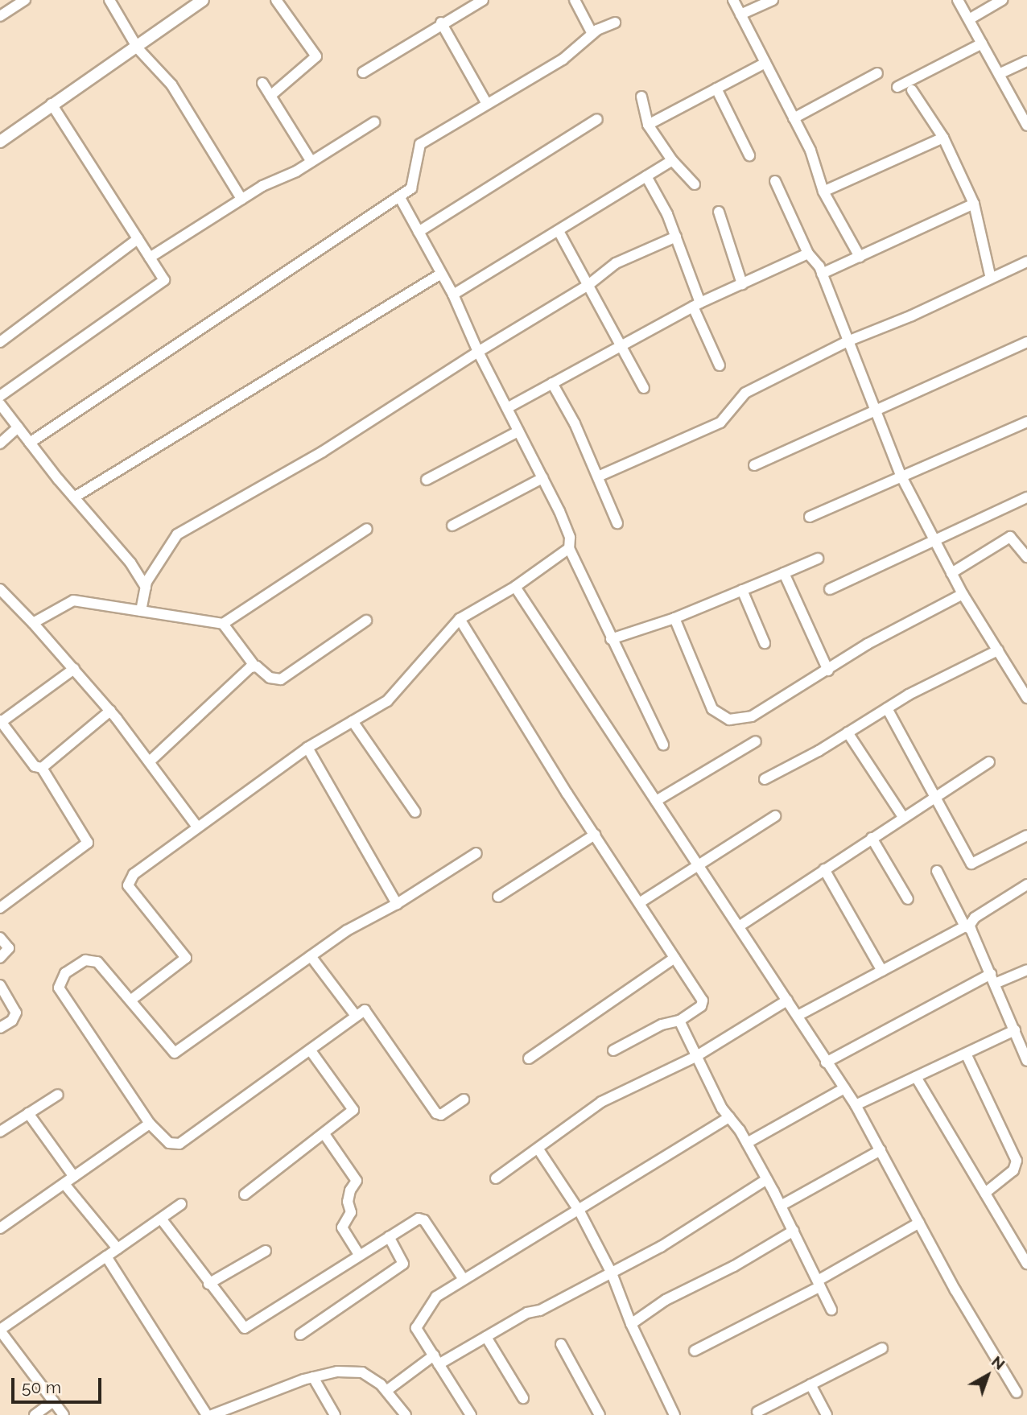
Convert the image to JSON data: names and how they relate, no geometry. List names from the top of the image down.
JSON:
{
  "scale_bar": "50 m",
  "north": "top right"
}
